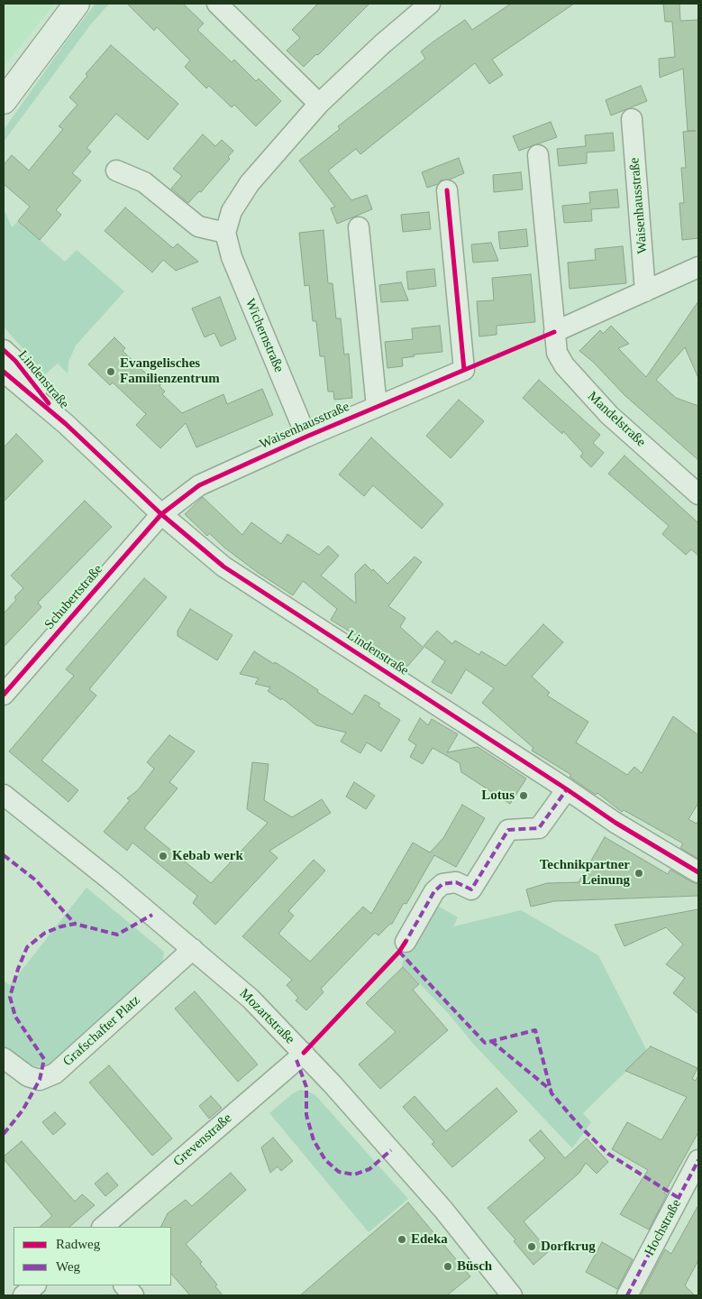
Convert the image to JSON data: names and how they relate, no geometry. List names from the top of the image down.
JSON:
{
  "streets": {
    "street": [
      "Waisenhausstraße",
      "Wichernstraße",
      "Lindenstraße",
      "Mandelstraße",
      "Schubertstraße",
      "Mozartstraße",
      "Grafschafter Platz",
      "Grevenstraße",
      "Hochstraße"
    ]
  },
  "crossings": [
    ["Waisenhausstraße", "Wichernstraße"],
    ["Waisenhausstraße", "Lindenstraße"],
    ["Waisenhausstraße", "Schubertstraße"],
    ["Lindenstraße", "Schubertstraße"],
    ["Mozartstraße", "Grafschafter Platz"],
    ["Mozartstraße", "Grevenstraße"]
  ],
  "places": [
    "Evangelisches Familienzentrum",
    "Lotus",
    "Kebab werk",
    "Technikpartner Leinung",
    "Edeka",
    "Dorfkrug",
    "Büsch"
  ],
  "legend": ["Radweg", "Weg"]
}
